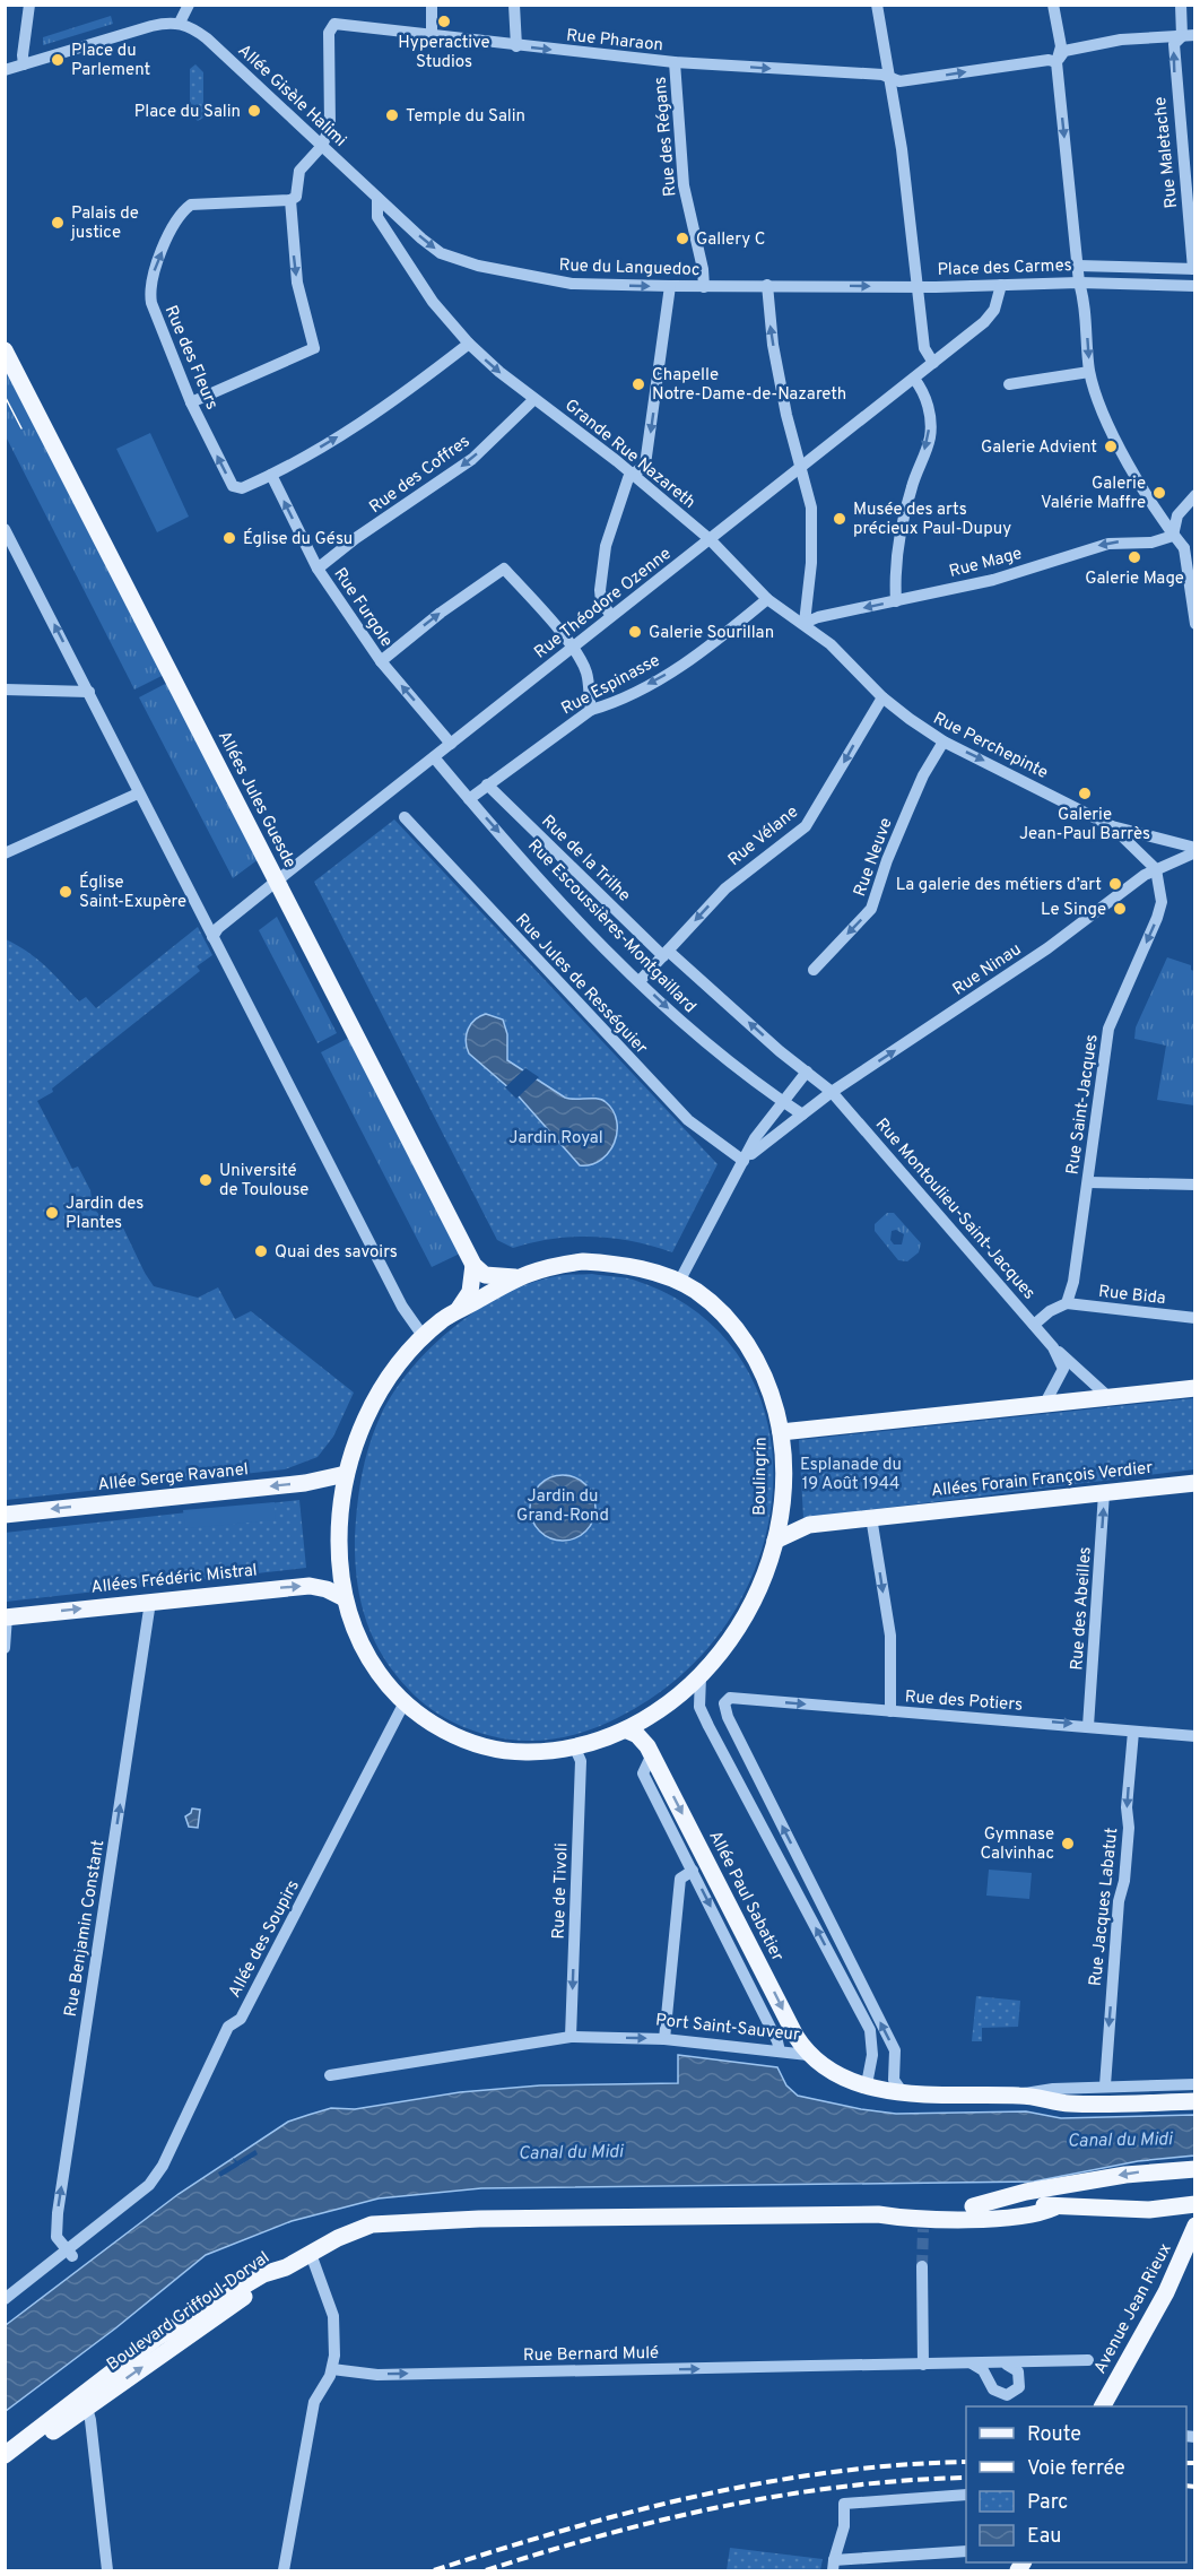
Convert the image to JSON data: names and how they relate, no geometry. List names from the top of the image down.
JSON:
{
  "streets": {
    "main road": [
      "Allées Jules Guesde",
      "Allée Serge Ravanel",
      "Boulingrin",
      "Allées Forain François Verdier",
      "Allées Frédéric Mistral",
      "Allée Paul Sabatier",
      "Port Saint-Sauveur",
      "Avenue Jean Rieux",
      "Boulevard Griffoul-Dorval"
    ],
    "street": [
      "Rue Pharaon",
      "Allée Gisèle Halimi",
      "Rue des Régans",
      "Rue Maletache",
      "Rue du Languedoc",
      "Place des Carmes",
      "Rue des Fleurs",
      "Grande Rue Nazareth",
      "Rue des Coffres",
      "Rue Mage",
      "Rue Théodore Ozenne",
      "Rue Furgole",
      "Rue Espinasse",
      "Rue Perchepinte",
      "Rue Vélane",
      "Rue Neuve",
      "Rue de la Trilhe",
      "Rue Escoussières-Montgaillard",
      "Rue Ninau",
      "Rue Jules de Rességuier",
      "Rue Saint-Jacques",
      "Rue Montoulieu-Saint-Jacques",
      "Rue Bida",
      "Rue des Abeilles",
      "Rue des Potiers",
      "Rue de Tivoli",
      "Rue Jacques Labatut",
      "Rue Benjamin Constant",
      "Allée des Soupirs",
      "Rue Bernard Mulé"
    ]
  },
  "crossings": [
    ["Rue Pharaon", "Allée Gisèle Halimi"],
    ["Rue Pharaon", "Rue des Régans"],
    ["Rue Pharaon", "Place des Carmes"],
    ["Allée Gisèle Halimi", "Rue du Languedoc"],
    ["Allée Gisèle Halimi", "Grande Rue Nazareth"],
    ["Rue des Régans", "Rue du Languedoc"],
    ["Rue du Languedoc", "Place des Carmes"],
    ["Rue du Languedoc", "Grande Rue Nazareth"],
    ["Place des Carmes", "Rue Théodore Ozenne"],
    ["Rue des Fleurs", "Rue Furgole"],
    ["Grande Rue Nazareth", "Rue des Coffres"],
    ["Grande Rue Nazareth", "Rue Mage"],
    ["Grande Rue Nazareth", "Rue Théodore Ozenne"],
    ["Grande Rue Nazareth", "Rue Espinasse"],
    ["Grande Rue Nazareth", "Rue Perchepinte"],
    ["Rue des Coffres", "Rue Furgole"],
    ["Rue Théodore Ozenne", "Rue Furgole"],
    ["Rue Théodore Ozenne", "Allées Jules Guesde"],
    ["Rue Théodore Ozenne", "Rue Escoussières-Montgaillard"],
    ["Rue Espinasse", "Rue de la Trilhe"],
    ["Rue Espinasse", "Rue Escoussières-Montgaillard"],
    ["Rue Perchepinte", "Rue Vélane"],
    ["Rue Perchepinte", "Rue Neuve"],
    ["Rue Vélane", "Rue de la Trilhe"],
    ["Rue Vélane", "Rue Escoussières-Montgaillard"],
    ["Rue de la Trilhe", "Rue Montoulieu-Saint-Jacques"],
    ["Rue Escoussières-Montgaillard", "Rue Ninau"],
    ["Rue Ninau", "Rue Jules de Rességuier"],
    ["Rue Ninau", "Rue Saint-Jacques"],
    ["Rue Ninau", "Rue Montoulieu-Saint-Jacques"],
    ["Rue Saint-Jacques", "Rue Bida"],
    ["Allée Serge Ravanel", "Boulingrin"],
    ["Boulingrin", "Allées Forain François Verdier"],
    ["Boulingrin", "Allées Frédéric Mistral"],
    ["Boulingrin", "Rue de Tivoli"],
    ["Boulingrin", "Allée Paul Sabatier"],
    ["Boulingrin", "Allée des Soupirs"],
    ["Allées Forain François Verdier", "Rue des Abeilles"],
    ["Allées Frédéric Mistral", "Rue Benjamin Constant"],
    ["Rue des Abeilles", "Rue des Potiers"],
    ["Rue des Potiers", "Rue Jacques Labatut"],
    ["Rue de Tivoli", "Port Saint-Sauveur"],
    ["Allée Paul Sabatier", "Port Saint-Sauveur"],
    ["Rue Jacques Labatut", "Port Saint-Sauveur"],
    ["Rue Benjamin Constant", "Allée des Soupirs"]
  ],
  "one_way": [
    "Rue Pharaon",
    "Rue Maletache",
    "Rue du Languedoc",
    "Rue Mage",
    "Rue Furgole",
    "Rue Espinasse",
    "Rue Perchepinte",
    "Rue Vélane",
    "Rue Neuve",
    "Rue de la Trilhe",
    "Rue Escoussières-Montgaillard",
    "Rue Ninau",
    "Rue Saint-Jacques",
    "Allée Serge Ravanel",
    "Allées Frédéric Mistral",
    "Rue des Abeilles",
    "Allée Paul Sabatier",
    "Rue Jacques Labatut",
    "Rue Benjamin Constant",
    "Rue Bernard Mulé"
  ],
  "water": ["Canal du Midi"],
  "parks": ["Jardin Royal", "Esplanade du 19 Août 1944", "Jardin du Grand-Rond"],
  "places": [
    "Hyperactive Studios",
    "Place du Parlement",
    "Place du Salin",
    "Temple du Salin",
    "Palais de justice",
    "Gallery C",
    "Chapelle Notre-Dame-de-Nazareth",
    "Galerie Advient",
    "Galerie Valérie Maffre",
    "Musée des arts précieux Paul-Dupuy",
    "Église du Gésu",
    "Galerie Mage",
    "Galerie Sourillan",
    "Galerie Jean-Paul Barrès",
    "La galerie des métiers d’art",
    "Église Saint-Exupère",
    "Le Singe",
    "Université de Toulouse",
    "Jardin des Plantes",
    "Quai des savoirs",
    "Gymnase Calvinhac"
  ],
  "legend": [
    "Route",
    "Voie ferrée",
    "Parc",
    "Eau"
  ]
}
